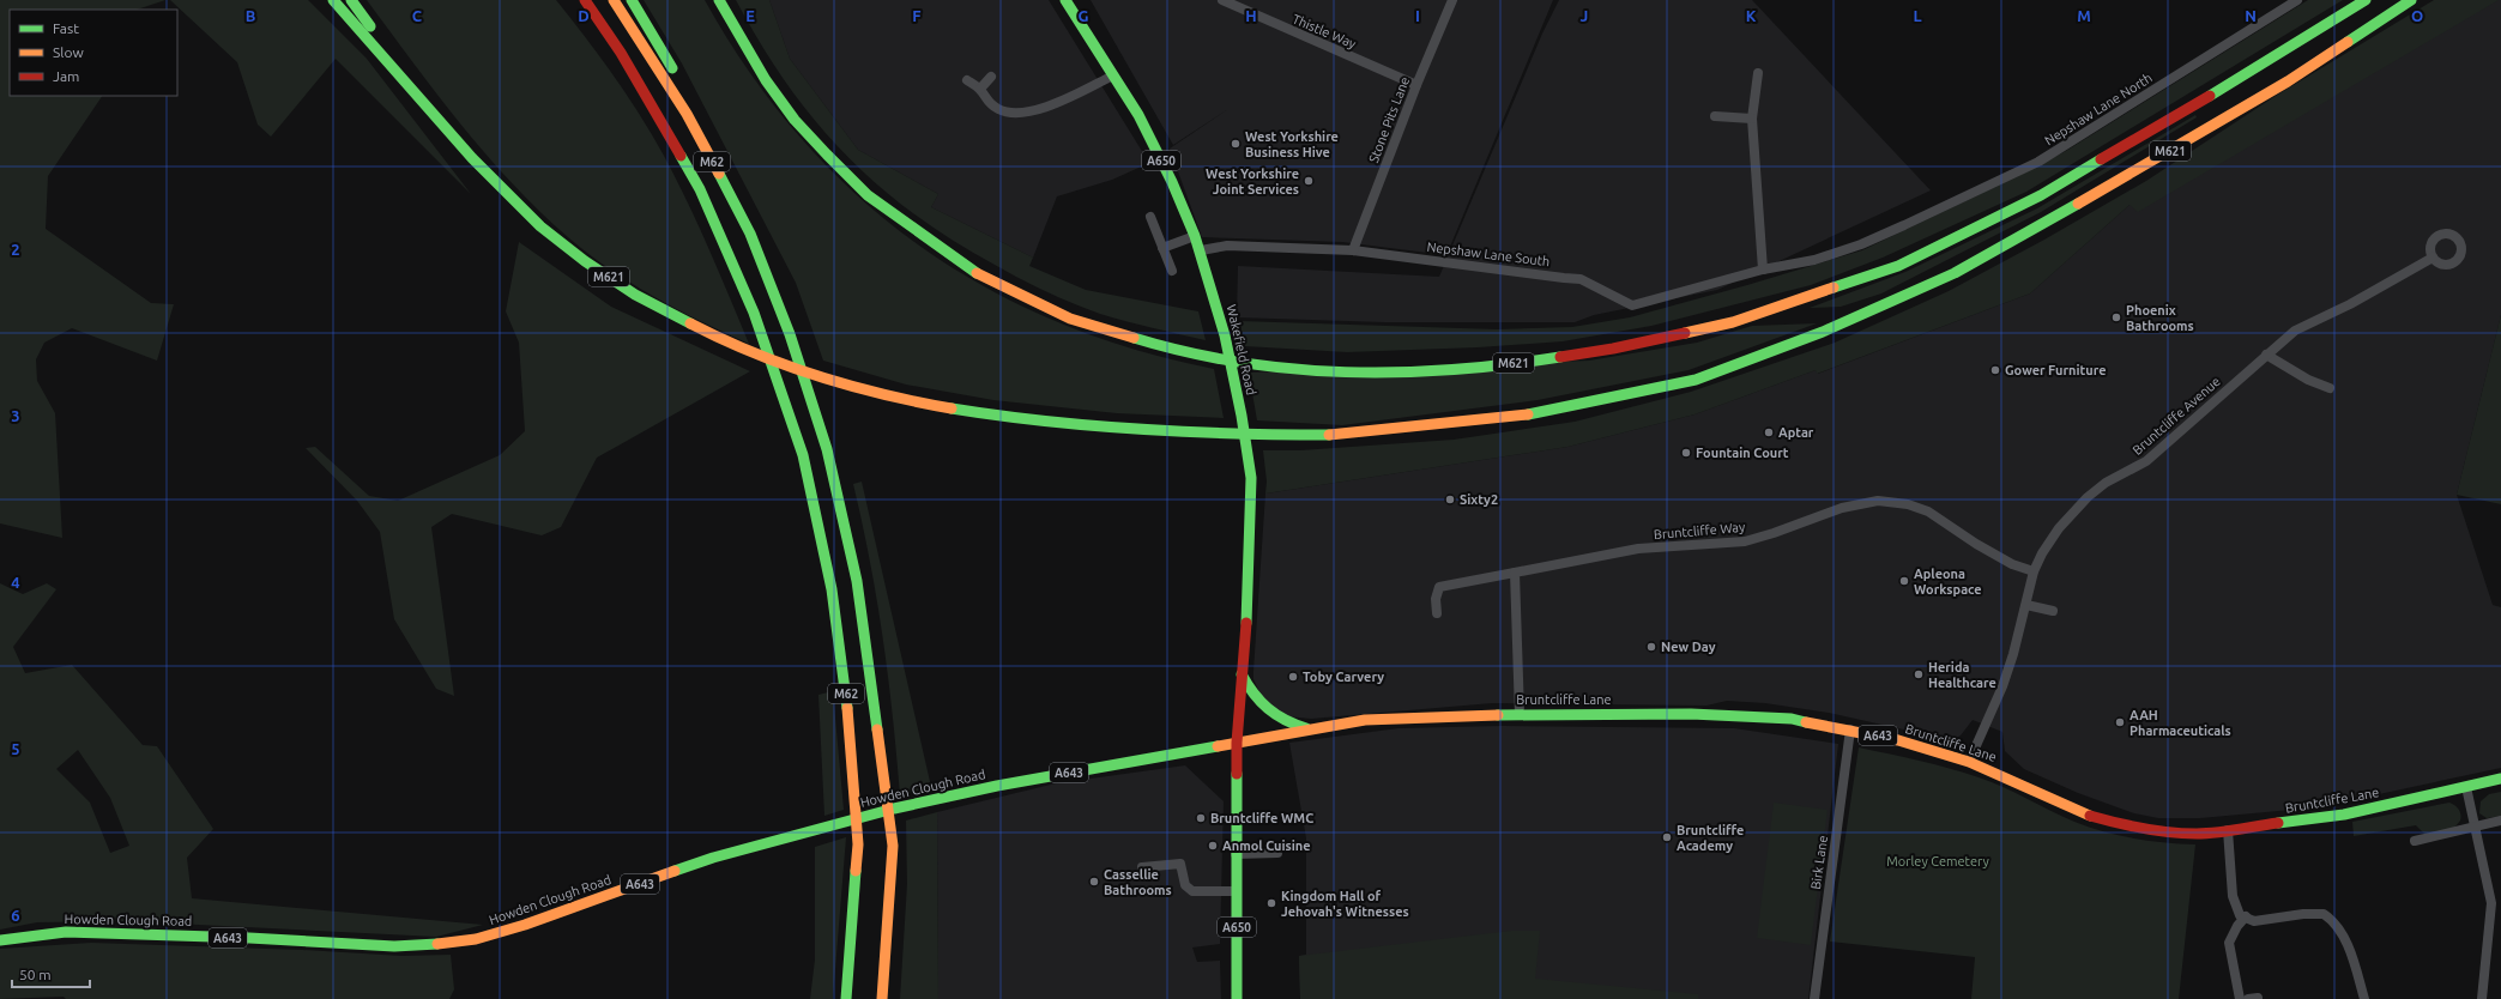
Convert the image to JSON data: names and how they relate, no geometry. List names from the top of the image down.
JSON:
{
  "streets": {
    "main road": [
      "M621",
      "A650",
      "M62",
      "Wakefield Road",
      "Bruntcliffe Lane",
      "A643",
      "Howden Clough Road"
    ],
    "street": [
      "Thistle Way",
      "Nepshaw Lane North",
      "Stone Pits Lane",
      "Nepshaw Lane South",
      "Bruntcliffe Avenue",
      "Bruntcliffe Way",
      "Birk Lane"
    ]
  },
  "crossings": [
    ["Thistle Way", "Stone Pits Lane"],
    ["Nepshaw Lane North", "Nepshaw Lane South"],
    ["Stone Pits Lane", "Nepshaw Lane South"],
    ["A650", "Wakefield Road"],
    ["A650", "Bruntcliffe Lane"],
    ["A650", "Howden Clough Road"],
    ["Nepshaw Lane South", "Wakefield Road"],
    ["Wakefield Road", "Bruntcliffe Lane"],
    ["Wakefield Road", "Howden Clough Road"],
    ["Bruntcliffe Avenue", "Bruntcliffe Way"],
    ["Bruntcliffe Avenue", "Bruntcliffe Lane"],
    ["Bruntcliffe Lane", "Howden Clough Road"],
    ["Bruntcliffe Lane", "Birk Lane"]
  ],
  "parks": ["Morley Cemetery"],
  "places": [
    "West Yorkshire Business Hive",
    "West Yorkshire Joint Services",
    "Phoenix Bathrooms",
    "Gower Furniture",
    "Aptar",
    "Fountain Court",
    "Sixty2",
    "Apleona Workspace",
    "New Day",
    "Herida Healthcare",
    "Toby Carvery",
    "AAH Pharmaceuticals",
    "Bruntcliffe WMC",
    "Bruntcliffe Academy",
    "Anmol Cuisine",
    "Cassellie Bathrooms",
    "Kingdom Hall of Jehovah's Witnesses"
  ],
  "legend": ["Fast", "Slow", "Jam"],
  "scale_bar": "50 m",
  "grid": {
    "columns": [
      "B",
      "C",
      "D",
      "E",
      "F",
      "G",
      "H",
      "I",
      "J",
      "K",
      "L",
      "M",
      "N",
      "O"
    ],
    "rows": [
      "2",
      "3",
      "4",
      "5",
      "6"
    ]
  }
}
